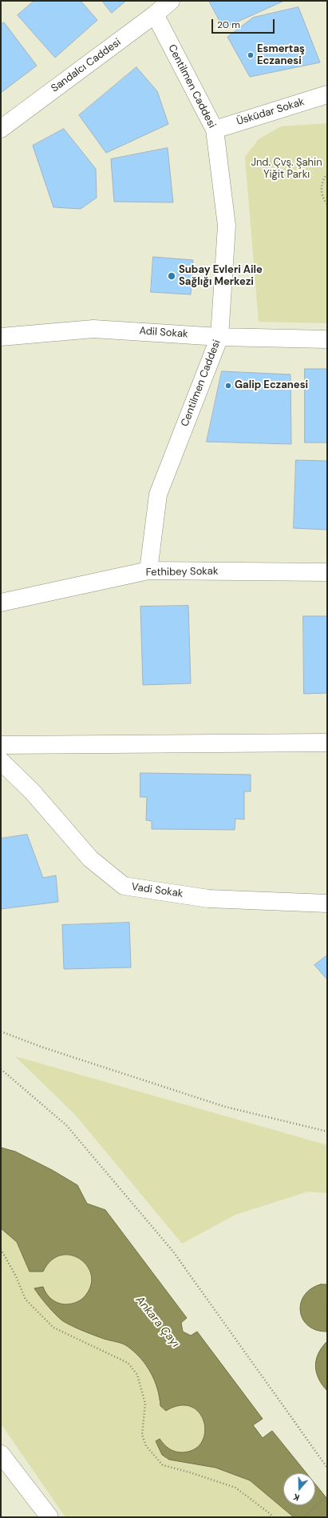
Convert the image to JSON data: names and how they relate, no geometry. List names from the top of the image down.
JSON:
{
  "streets": {
    "street": [
      "Sandalcı Caddesi",
      "Centilmen Caddesi",
      "Üsküdar Sokak",
      "Adil Sokak",
      "Fethibey Sokak",
      "Vadi Sokak"
    ]
  },
  "crossings": [
    ["Sandalcı Caddesi", "Centilmen Caddesi"],
    ["Centilmen Caddesi", "Üsküdar Sokak"],
    ["Centilmen Caddesi", "Adil Sokak"],
    ["Centilmen Caddesi", "Fethibey Sokak"]
  ],
  "water": ["Ankara Çayı"],
  "parks": ["Jnd. Çvş. Şahin Yiğit Parkı"],
  "places": ["Esmertaş Eczanesi", "Subay Evleri Aile Sağlığı Merkezi", "Galip Eczanesi"],
  "scale_bar": "20 m",
  "north": "bottom"
}
